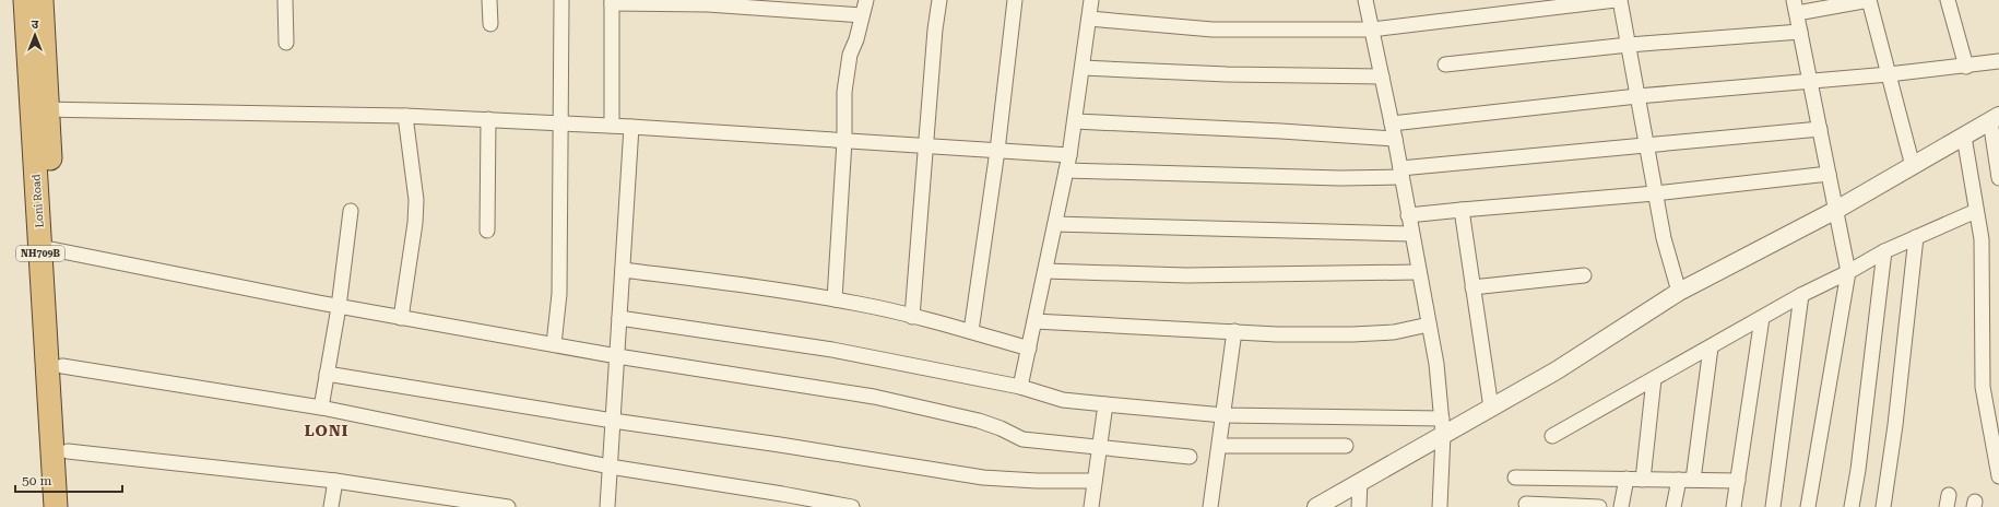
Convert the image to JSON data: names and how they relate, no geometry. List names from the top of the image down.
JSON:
{
  "streets": {
    "highway": ["Loni Road", "NH709B"]
  },
  "districts": ["LONI"],
  "scale_bar": "50 m",
  "north": "top"
}
